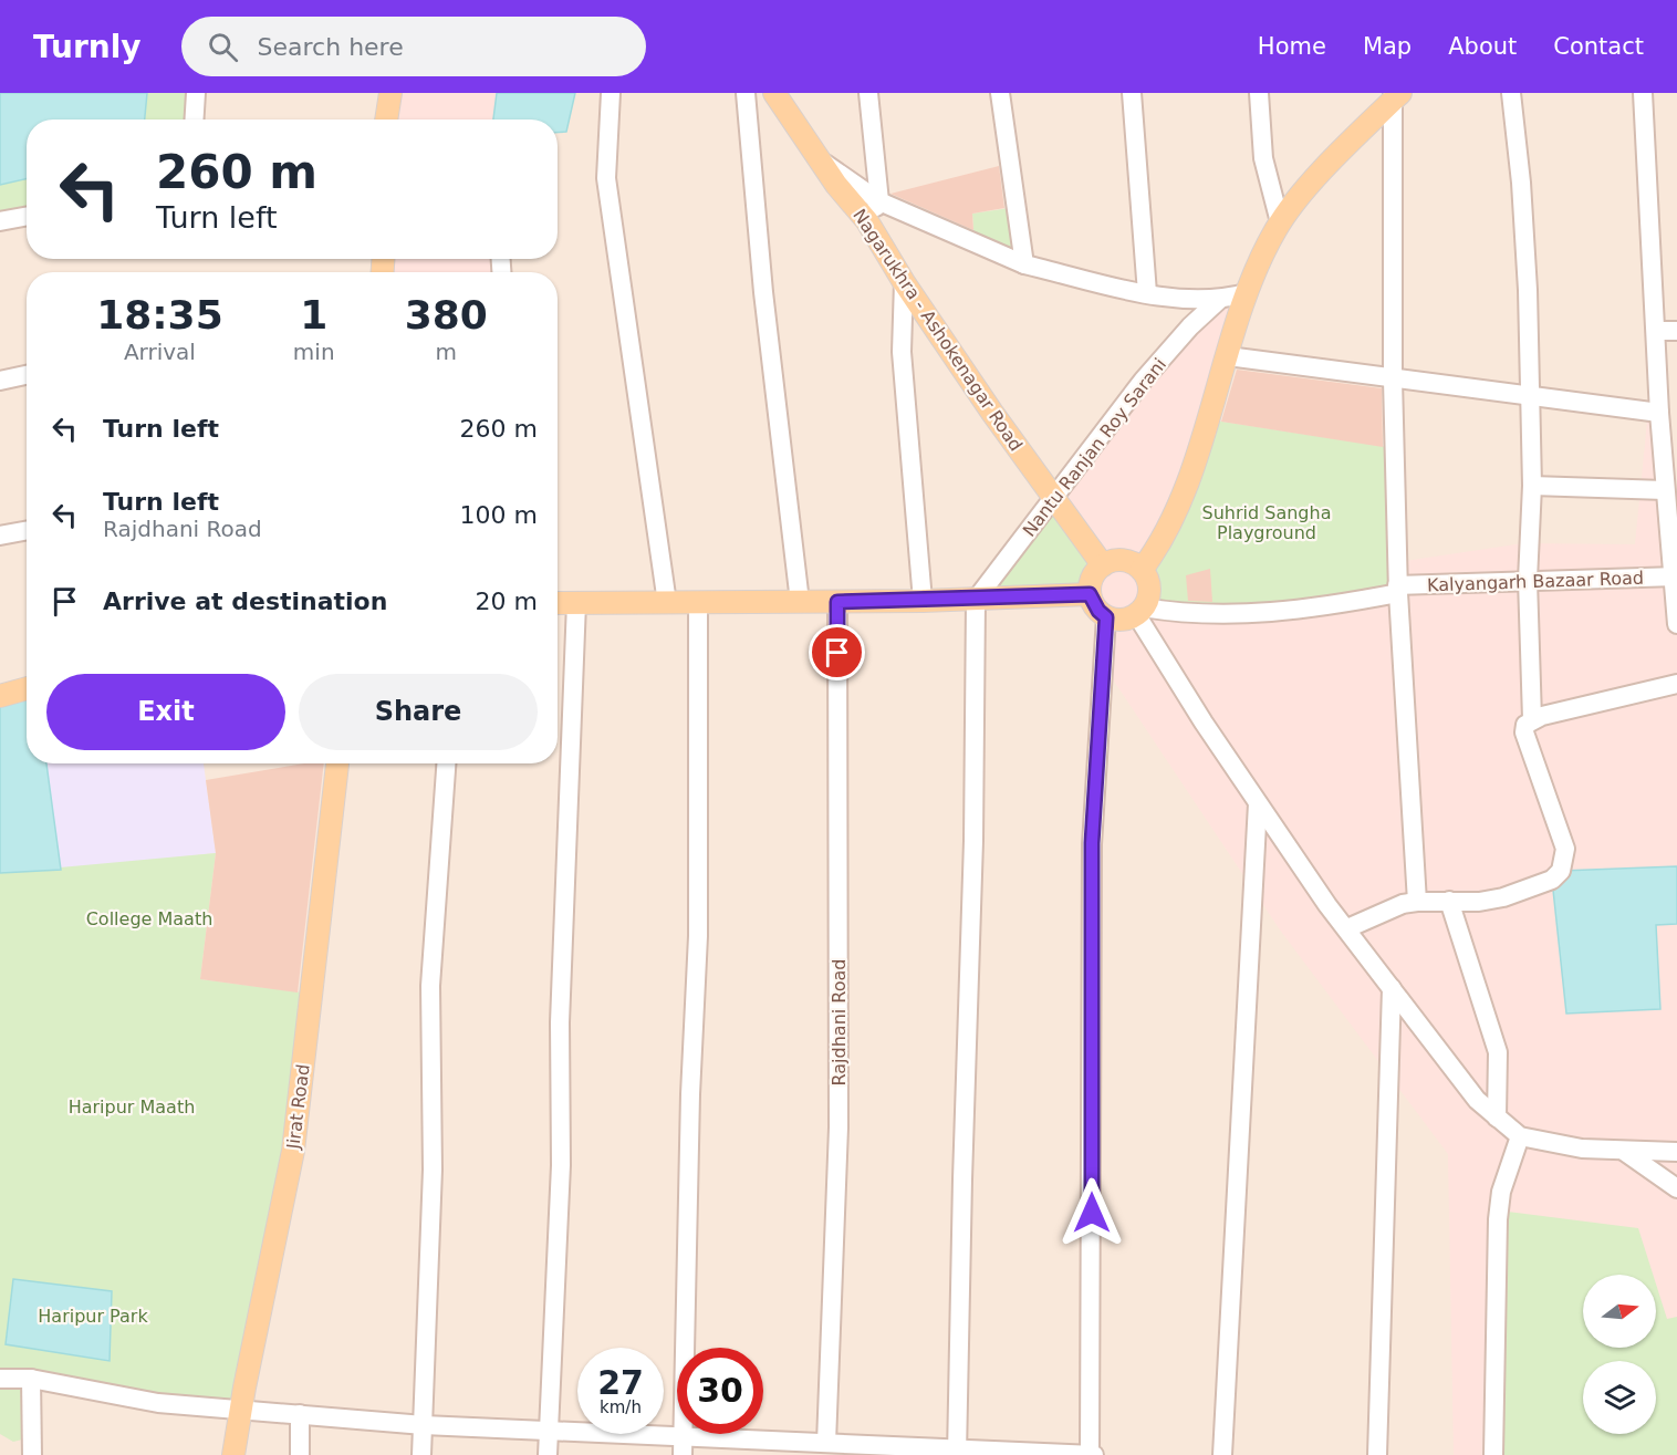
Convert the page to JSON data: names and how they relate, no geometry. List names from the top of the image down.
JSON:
{
  "streets": {
    "main road": ["Nagarukhra - Ashokenagar Road", "Jirat Road"],
    "street": ["Nantu Ranjan Roy Sarani", "Kalyangarh Bazaar Road", "Rajdhani Road"]
  },
  "crossings": [
    ["Nagarukhra - Ashokenagar Road", "Nantu Ranjan Roy Sarani"],
    ["Nagarukhra - Ashokenagar Road", "Kalyangarh Bazaar Road"]
  ],
  "parks": [
    "Suhrid Sangha Playground",
    "College Maath",
    "Haripur Maath",
    "Haripur Park"
  ],
  "north": "right",
  "page": {
    "header": "Turnly",
    "search": "Search here",
    "nav": [
      "Home",
      "Map",
      "About",
      "Contact"
    ],
    "turn": ["260 m", "Turn left"],
    "eta": [
      "18:35",
      "Arrival",
      "1",
      "min",
      "380",
      "m"
    ],
    "list": [
      {
        "name": "Turn left",
        "value": "260 m"
      },
      {
        "name": "Turn left",
        "note": "Rajdhani Road",
        "value": "100 m"
      },
      {
        "name": "Arrive at destination",
        "value": "20 m"
      }
    ],
    "buttons": ["Exit", "Share"],
    "speed": "27 km/h",
    "limit": "30"
  }
}
